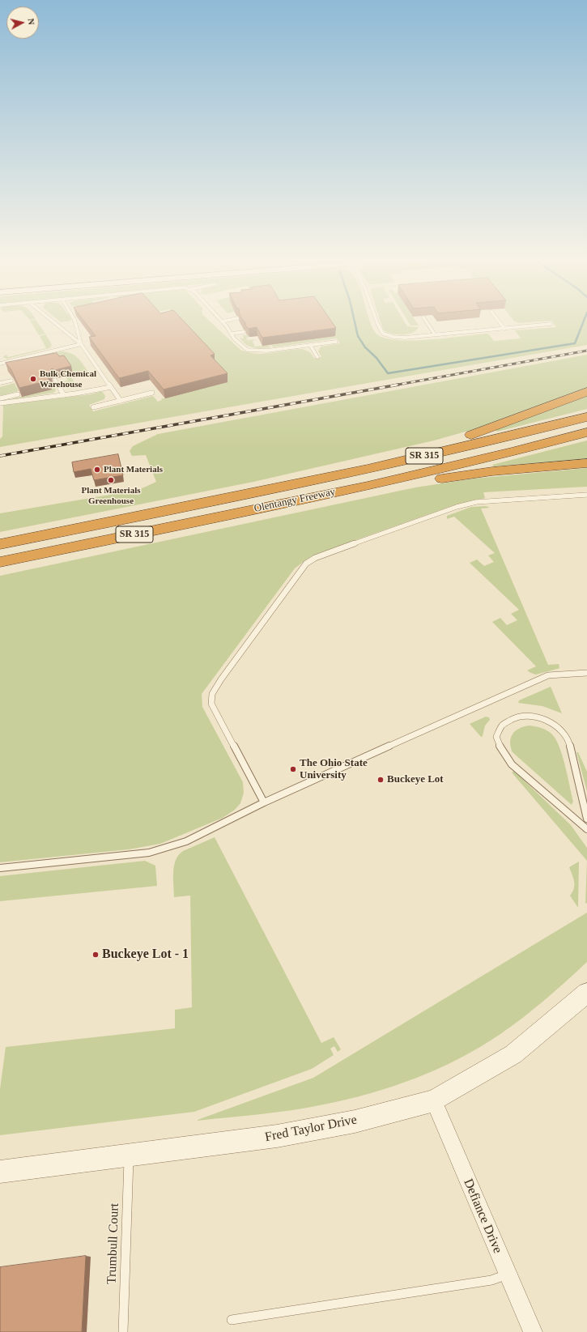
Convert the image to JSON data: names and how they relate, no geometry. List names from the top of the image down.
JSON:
{
  "streets": {
    "highway": ["SR 315", "Olentangy Freeway"],
    "street": ["Fred Taylor Drive", "Defiance Drive"],
    "lane": ["Trumbull Court"]
  },
  "crossings": [
    ["Fred Taylor Drive", "Defiance Drive"],
    ["Fred Taylor Drive", "Trumbull Court"]
  ],
  "places": [
    "Bulk Chemical Warehouse",
    "Plant Materials",
    "Plant Materials Greenhouse",
    "The Ohio State University",
    "Buckeye Lot",
    "Buckeye Lot - 1"
  ],
  "north": "right"
}
